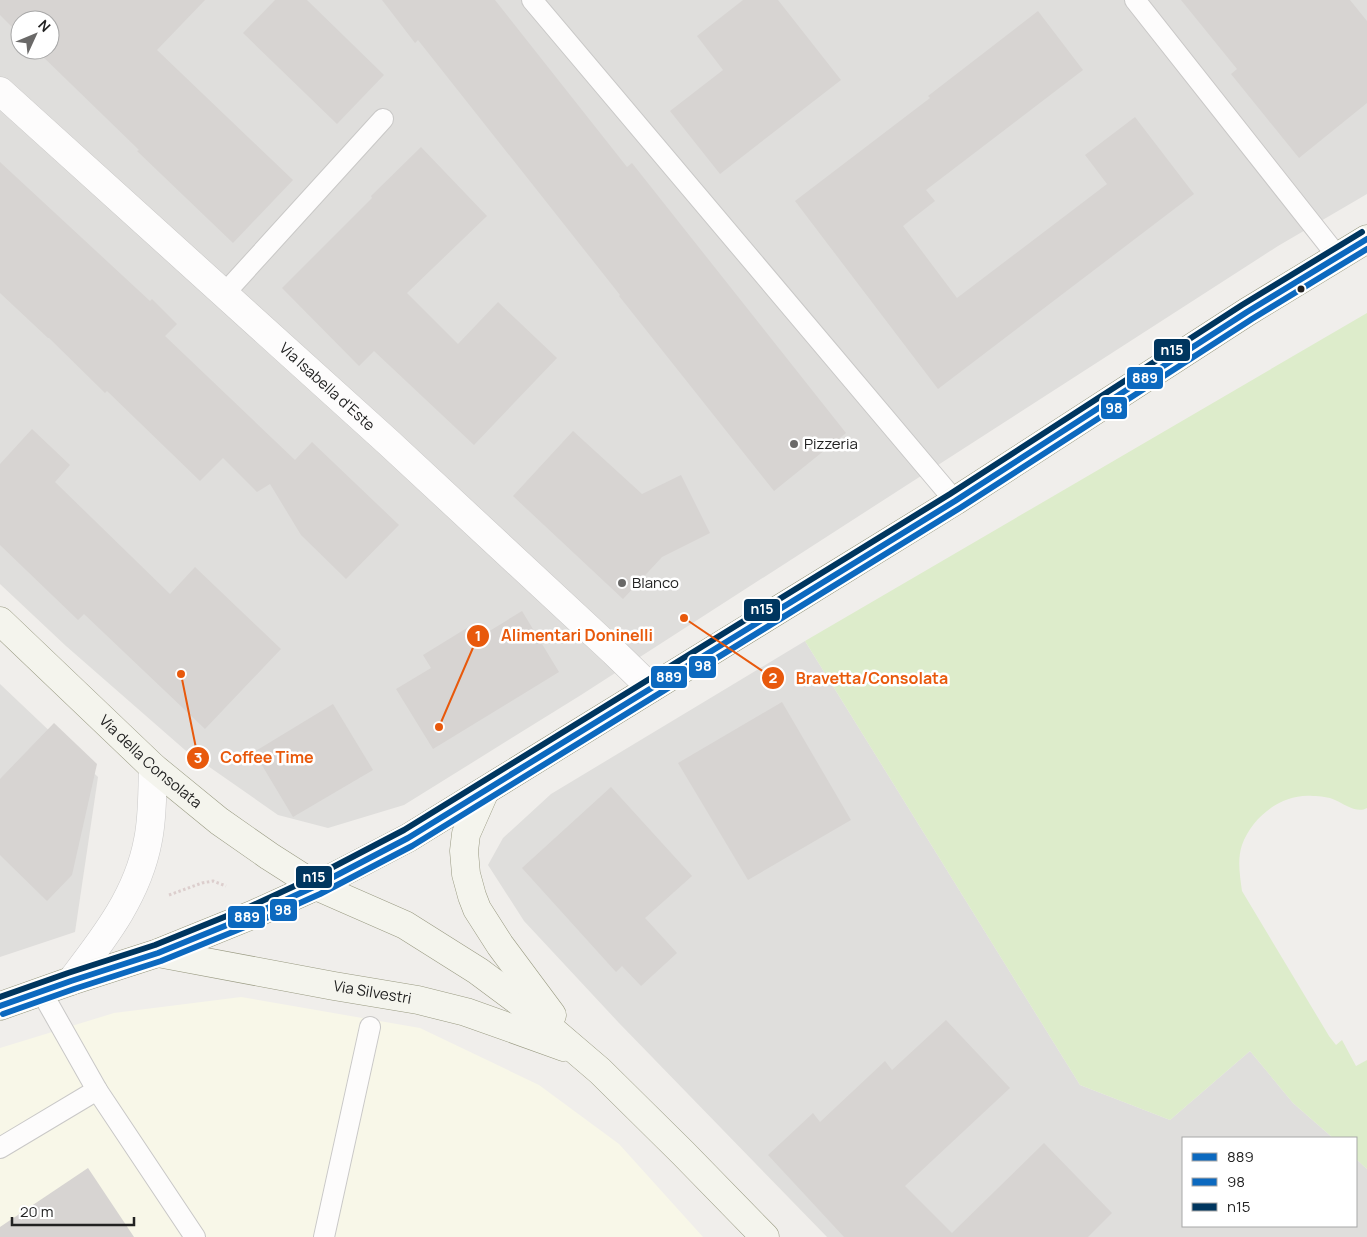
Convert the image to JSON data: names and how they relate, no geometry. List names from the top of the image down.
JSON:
{
  "streets": {
    "main road": ["Via della Consolata", "Via Silvestri"],
    "street": ["Via Isabella d'Este"]
  },
  "crossings": [
    ["Via della Consolata", "Via Silvestri"]
  ],
  "places": [
    "Pizzeria",
    "Blanco",
    "Bravetta/Consolata",
    "Coffee Time",
    "Alimentari Doninelli"
  ],
  "lines": ["transit line n15", "transit line 889", "transit line 98"],
  "legend": ["889", "98", "n15"],
  "scale_bar": "20 m",
  "north": "top right"
}
